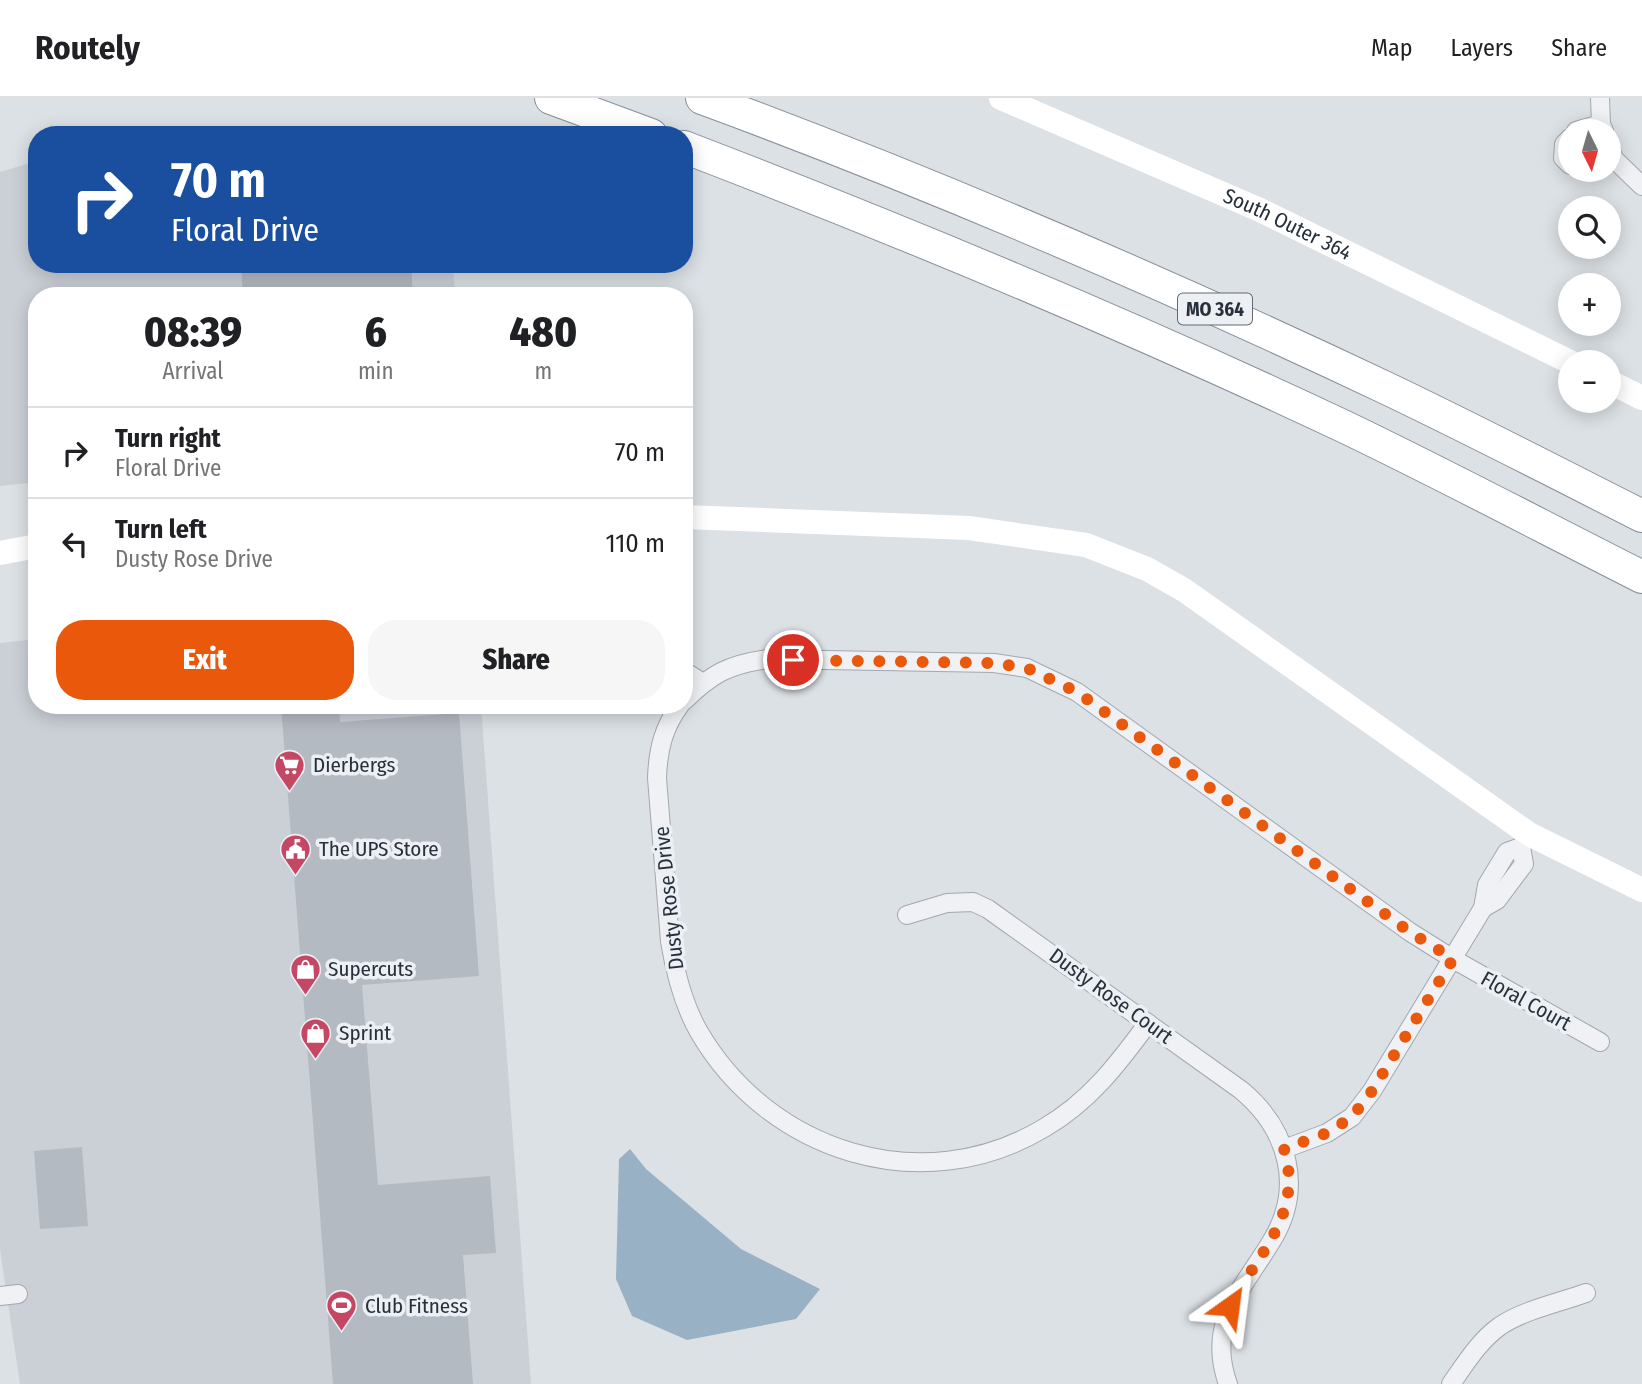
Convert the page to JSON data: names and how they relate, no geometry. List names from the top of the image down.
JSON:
{
  "streets": {
    "highway": ["MO 364"],
    "main road": ["South Outer 364"],
    "street": ["Dusty Rose Drive", "Dusty Rose Court", "Floral Court"]
  },
  "crossings": [
    ["Dusty Rose Drive", "Dusty Rose Court"]
  ],
  "places": {
    "supermarket": ["Dierbergs"],
    "public building": ["The UPS Store"],
    "shop": ["Supercuts", "Sprint"],
    "sports": ["Club Fitness"]
  },
  "north": "bottom",
  "page": {
    "header": "Routely",
    "nav": ["Map", "Layers", "Share"],
    "map_buttons": ["+", "−"],
    "turn": ["70 m", "Floral Drive"],
    "eta": [
      "08:39",
      "Arrival",
      "6",
      "min",
      "480",
      "m"
    ],
    "list": [
      {
        "name": "Turn right",
        "note": "Floral Drive",
        "value": "70 m"
      },
      {
        "name": "Turn left",
        "note": "Dusty Rose Drive",
        "value": "110 m"
      }
    ],
    "buttons": ["Exit", "Share"]
  }
}
